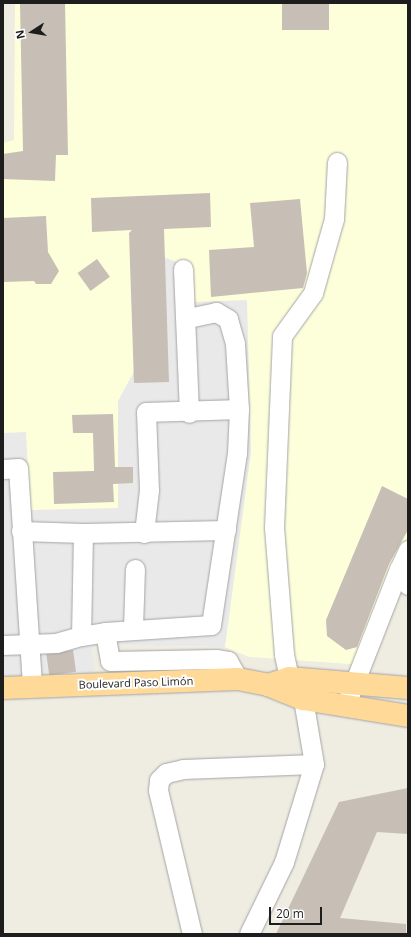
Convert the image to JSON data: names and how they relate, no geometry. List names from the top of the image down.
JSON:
{
  "streets": {
    "main road": ["Boulevard Paso Limón"]
  },
  "scale_bar": "20 m",
  "north": "left"
}
